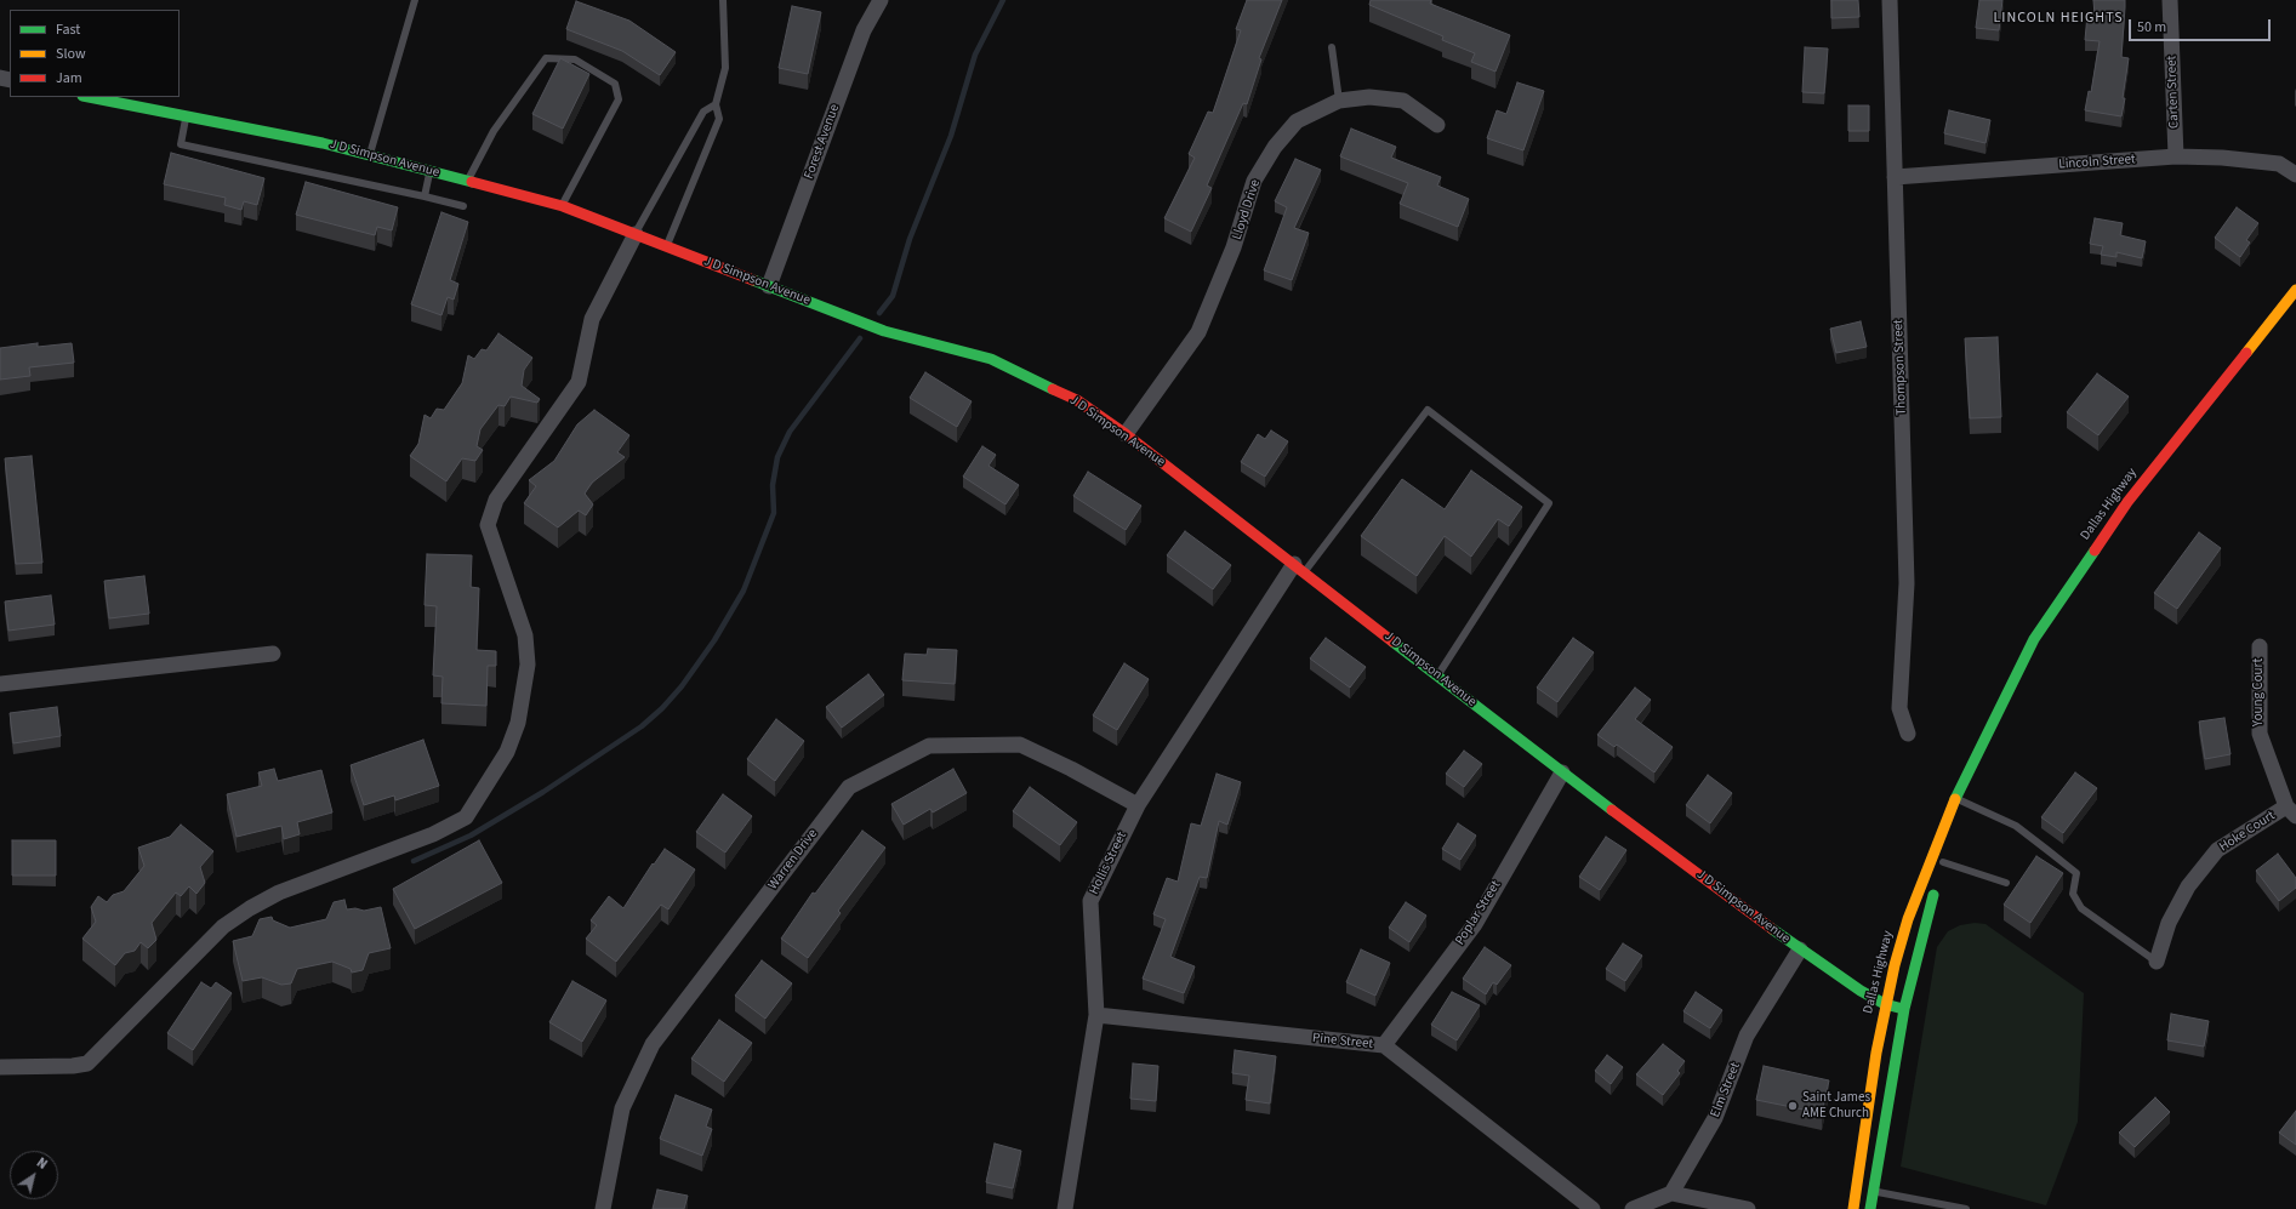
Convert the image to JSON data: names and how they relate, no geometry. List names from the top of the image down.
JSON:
{
  "streets": {
    "street": [
      "Carten Street",
      "Forest Avenue",
      "J D Simpson Avenue",
      "Lincoln Street",
      "Lloyd Drive",
      "Thompson Street",
      "Dallas Highway",
      "Young Court",
      "Hoke Court",
      "Warren Drive",
      "Hollis Street",
      "Poplar Street",
      "Pine Street",
      "Elm Street"
    ]
  },
  "crossings": [
    ["Carten Street", "Lincoln Street"],
    ["Forest Avenue", "J D Simpson Avenue"],
    ["J D Simpson Avenue", "Lloyd Drive"],
    ["J D Simpson Avenue", "Dallas Highway"],
    ["J D Simpson Avenue", "Hollis Street"],
    ["J D Simpson Avenue", "Poplar Street"],
    ["J D Simpson Avenue", "Elm Street"],
    ["Lincoln Street", "Thompson Street"],
    ["Young Court", "Hoke Court"],
    ["Warren Drive", "Hollis Street"],
    ["Hollis Street", "Pine Street"],
    ["Poplar Street", "Pine Street"]
  ],
  "districts": ["LINCOLN HEIGHTS"],
  "places": ["Saint James AME Church"],
  "legend": ["Fast", "Slow", "Jam"],
  "scale_bar": "50 m",
  "north": "top right"
}
